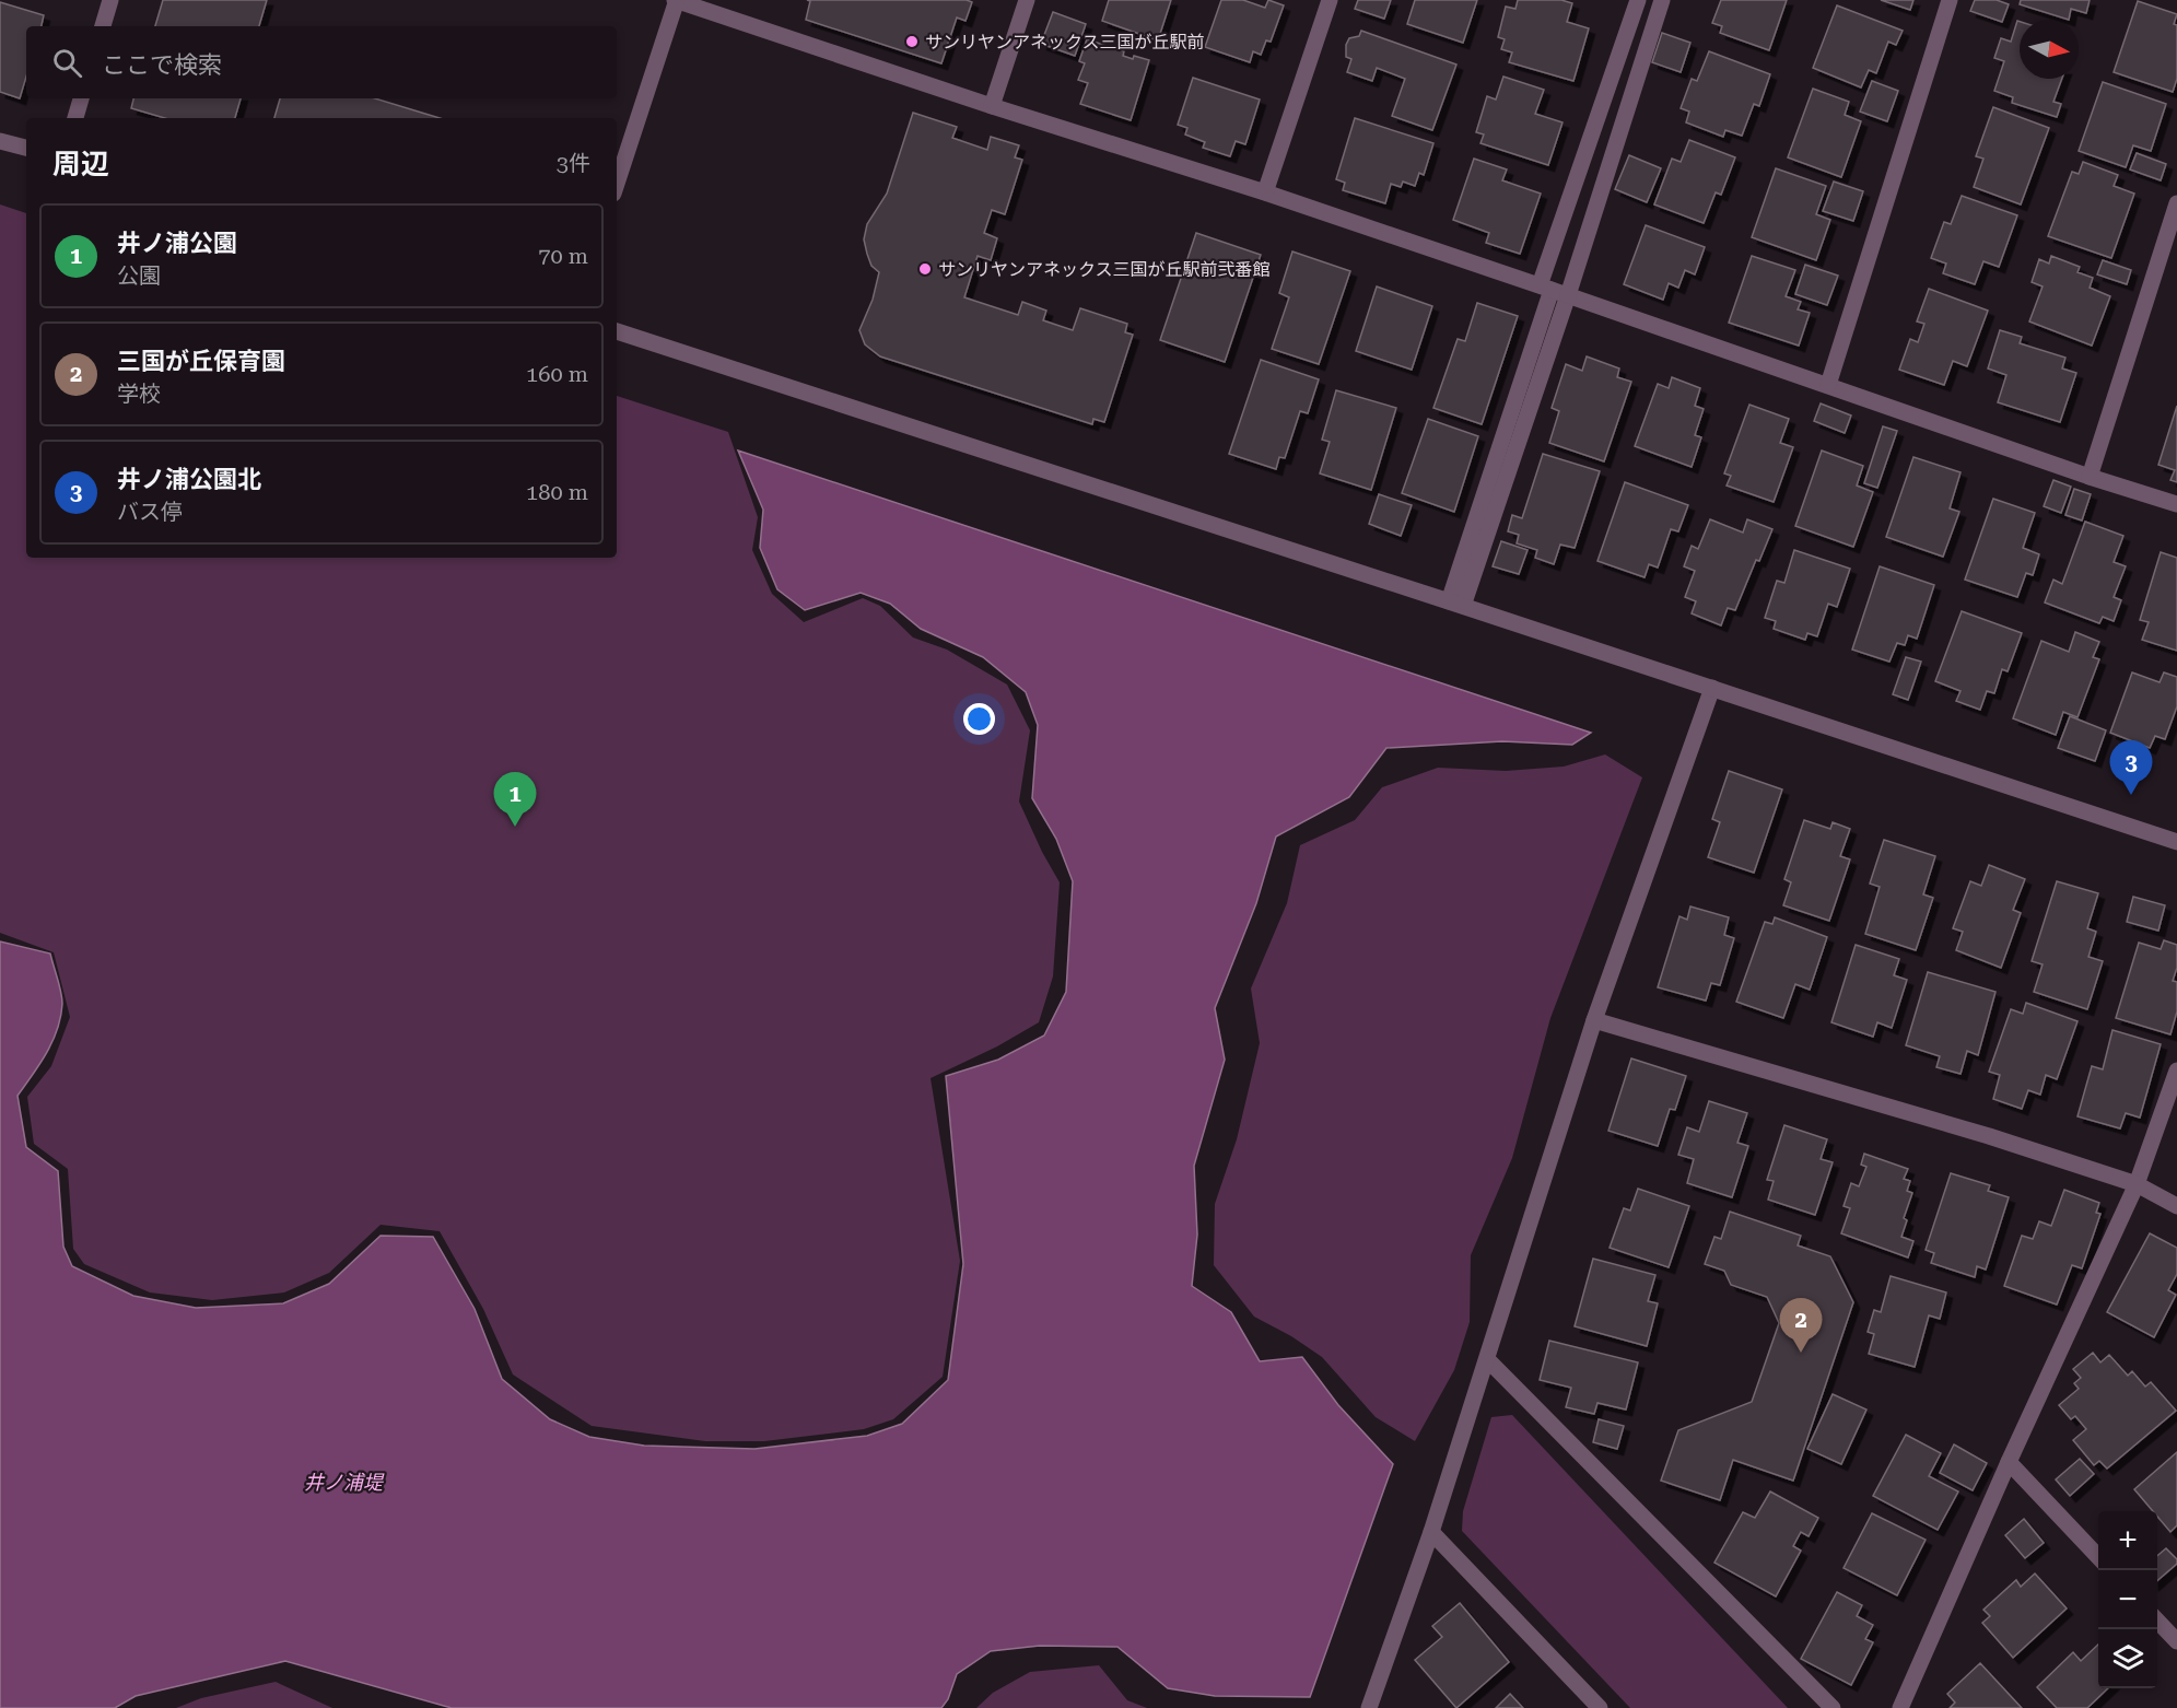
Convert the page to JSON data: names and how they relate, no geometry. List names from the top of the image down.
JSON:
{
  "water": ["井ノ浦堤"],
  "places": ["サンリヤンアネックス三国が丘駅前", "サンリヤンアネックス三国が丘駅前弐番館"],
  "north": "right",
  "page": {
    "search": "ここで検索",
    "heading": ["周辺", "3件"],
    "list": [
      {
        "mark": "1",
        "name": "井ノ浦公園",
        "note": "公園",
        "value": "70 m"
      },
      {
        "mark": "2",
        "name": "三国が丘保育園",
        "note": "学校",
        "value": "160 m"
      },
      {
        "mark": "3",
        "name": "井ノ浦公園北",
        "note": "バス停",
        "value": "180 m"
      }
    ],
    "pins": ["3", "1", "2"],
    "map_buttons": ["+", "−"]
  }
}
